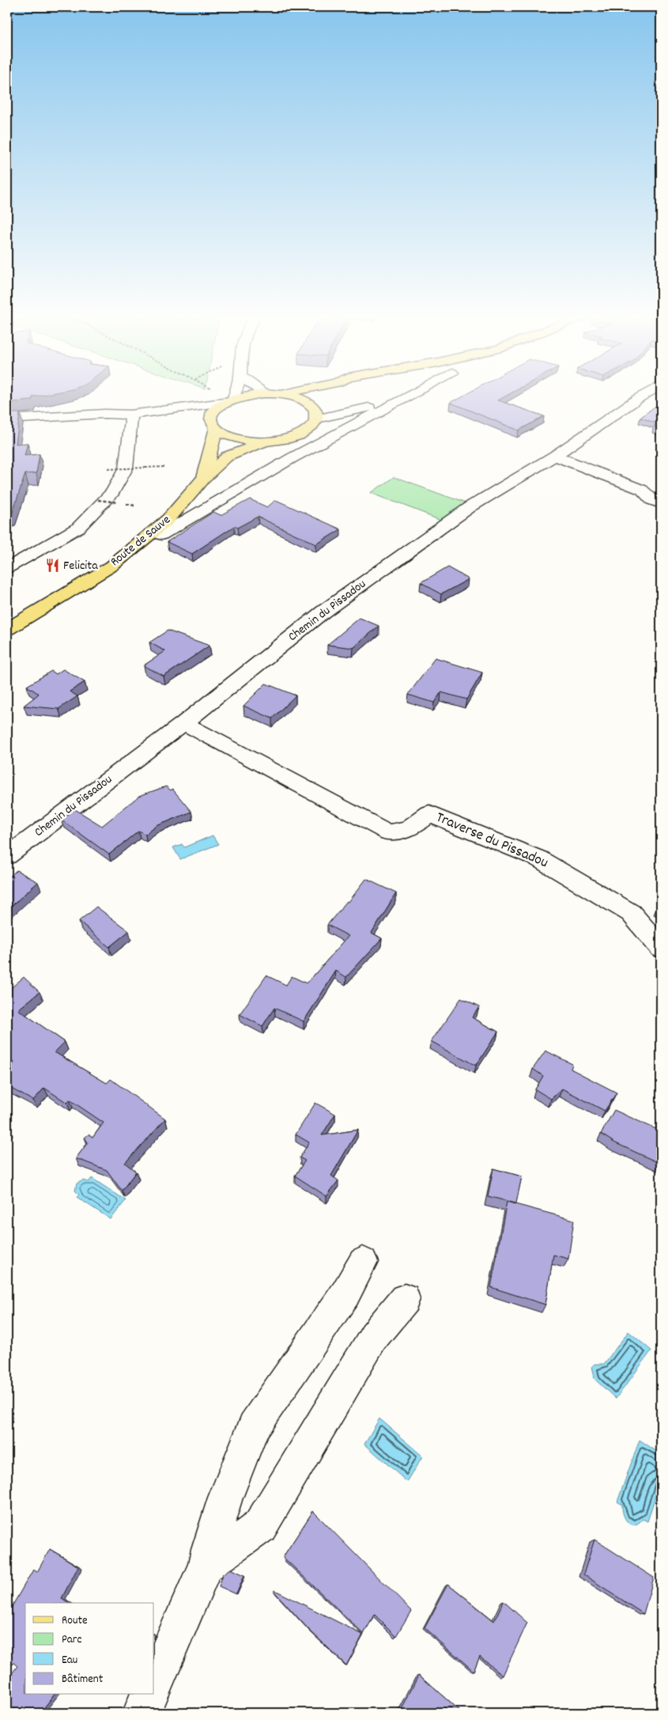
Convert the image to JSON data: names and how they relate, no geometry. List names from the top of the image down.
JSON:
{
  "streets": {
    "main road": ["Route de Sauve"],
    "street": ["Chemin du Pissadou", "Traverse du Pissadou"]
  },
  "crossings": [
    ["Chemin du Pissadou", "Traverse du Pissadou"]
  ],
  "places": {
    "restaurant": ["Felicita"]
  },
  "legend": [
    "Route",
    "Parc",
    "Eau",
    "Bâtiment"
  ]
}
